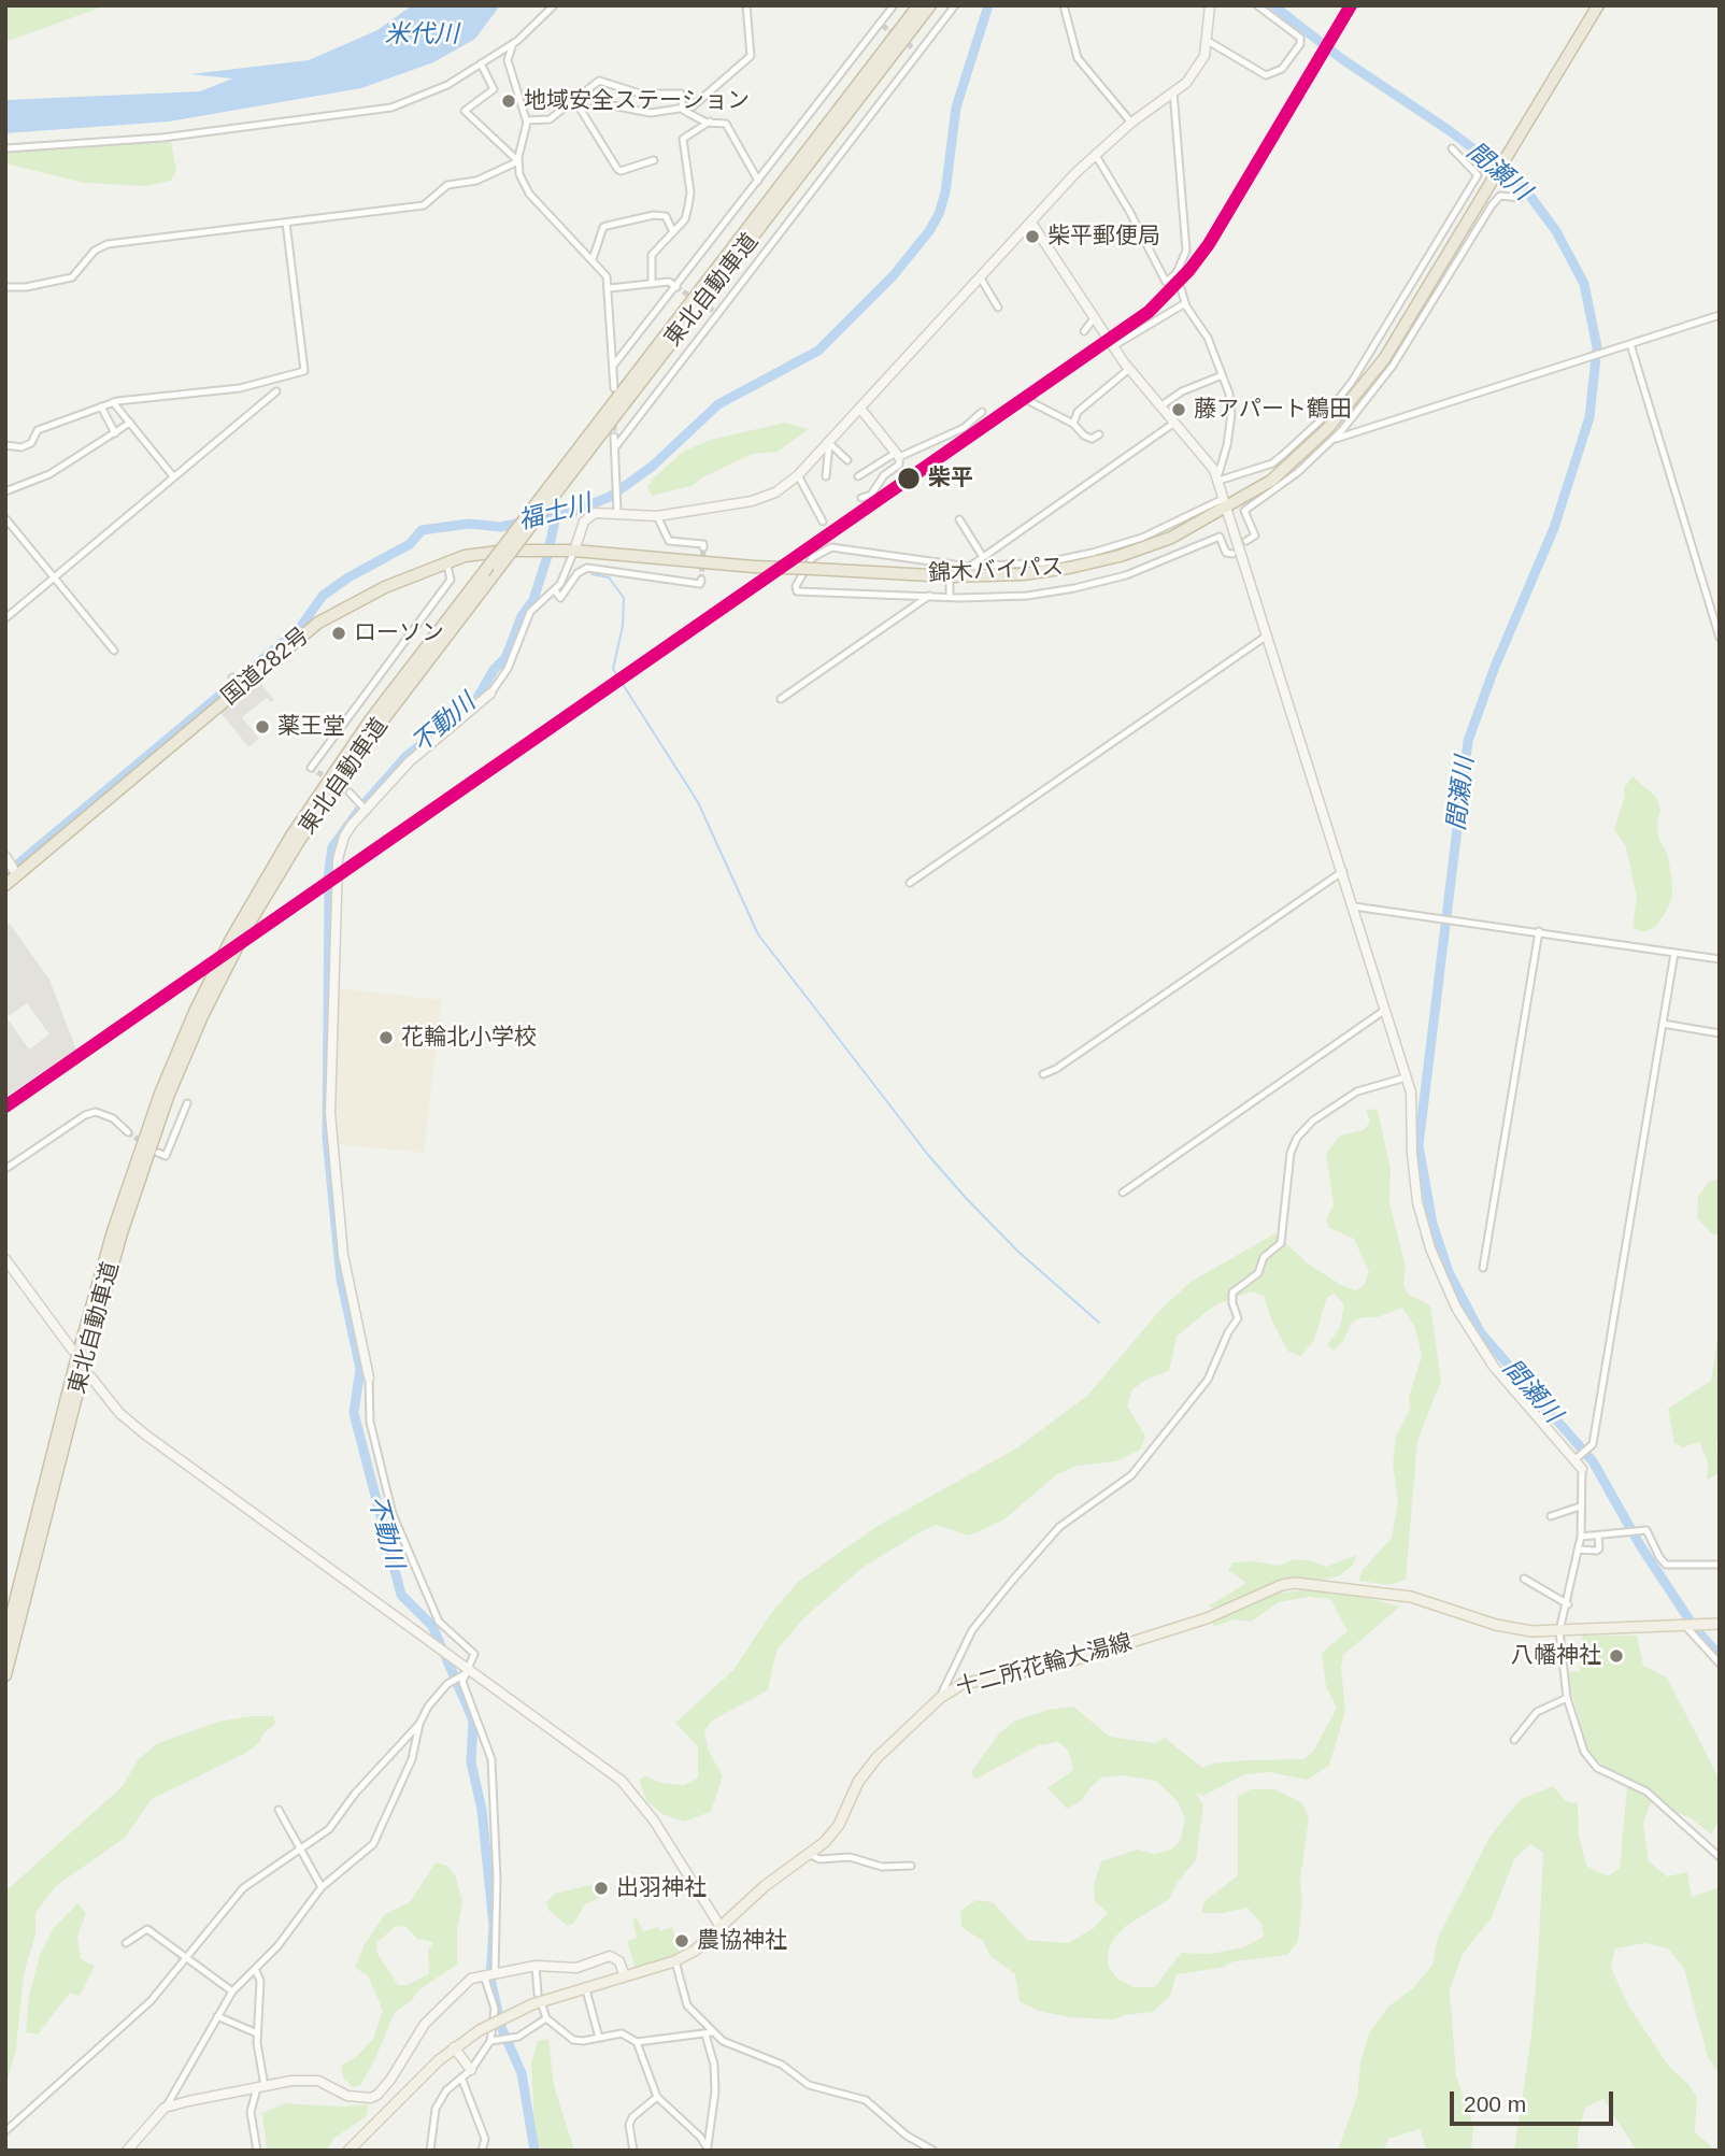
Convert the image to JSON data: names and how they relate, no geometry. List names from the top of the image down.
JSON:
{
  "streets": {
    "highway": ["東北自動車道", "錦木バイパス", "国道282号"],
    "main road": ["十二所花輪大湯線"]
  },
  "crossings": [
    ["錦木バイパス", "国道282号"]
  ],
  "water": [
    "米代川",
    "間瀬川",
    "福士川",
    "不動川"
  ],
  "places": [
    "地域安全ステーション",
    "柴平郵便局",
    "藤アパート鶴田",
    "柴平",
    "ローソン",
    "薬王堂",
    "花輪北小学校",
    "八幡神社",
    "出羽神社",
    "農協神社"
  ],
  "scale_bar": "200 m"
}
